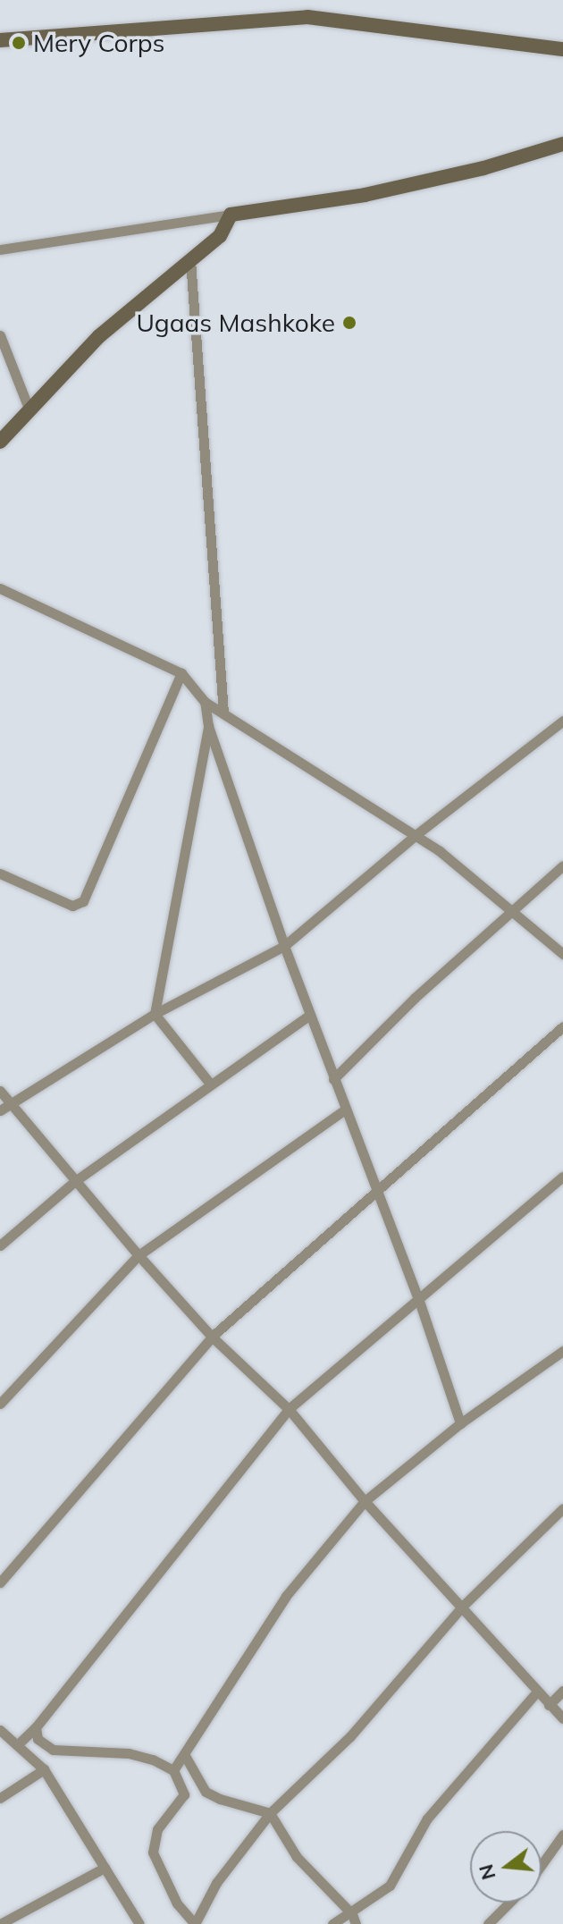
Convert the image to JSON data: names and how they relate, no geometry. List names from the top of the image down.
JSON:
{
  "places": ["Mery Corps", "Ugaas Mashkoke"],
  "north": "left"
}
